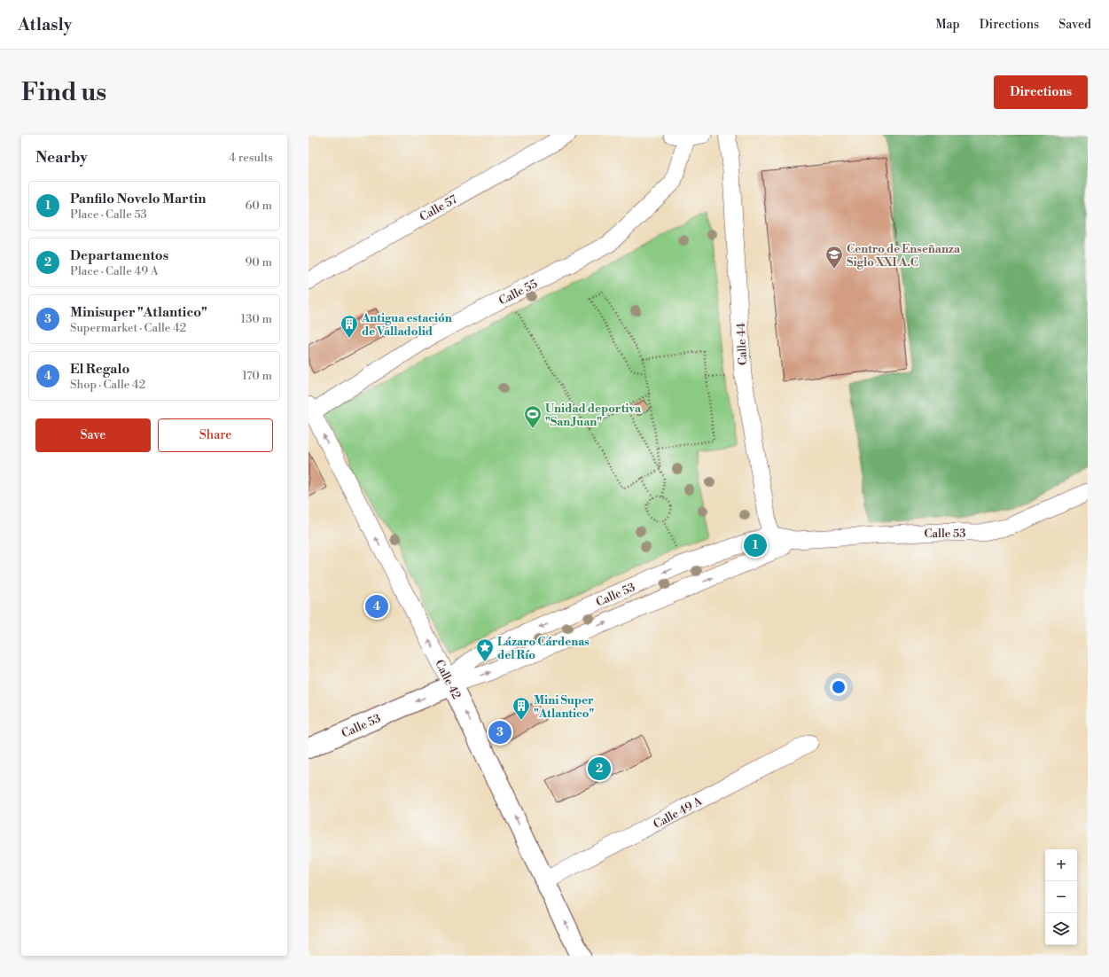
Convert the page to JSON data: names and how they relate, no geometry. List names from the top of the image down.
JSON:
{
  "streets": {
    "main road": ["Calle 53", "Calle 42"],
    "street": [
      "Calle 57",
      "Calle 55",
      "Calle 44",
      "Calle 49 A"
    ]
  },
  "crossings": [
    ["Calle 55", "Calle 42"],
    ["Calle 44", "Calle 53"],
    ["Calle 53", "Calle 42"],
    ["Calle 42", "Calle 49 A"]
  ],
  "one_way": ["Calle 42"],
  "places": {
    "school or university": ["Centro de Enseñanza Siglo XXI A.C"],
    "building": ["Antigua estación de Valladolid", "Mini Super \"Atlantico\""],
    "sports": ["Unidad deportiva \"San Juan\""],
    "place": ["Lázaro Cárdenas del Río"]
  },
  "page": {
    "header": "Atlasly",
    "nav": ["Map", "Directions", "Saved"],
    "buttons": [
      "Directions",
      ["Save", "Share"]
    ],
    "title": "Find us",
    "heading": ["Nearby", "4 results"],
    "list": [
      {
        "mark": "1",
        "name": "Panfilo Novelo Martin",
        "note": "Place · Calle 53",
        "value": "60 m"
      },
      {
        "mark": "2",
        "name": "Departamentos",
        "note": "Place · Calle 49 A",
        "value": "90 m"
      },
      {
        "mark": "3",
        "name": "Minisuper \"Atlantico\"",
        "note": "Supermarket · Calle 42",
        "value": "130 m"
      },
      {
        "mark": "4",
        "name": "El Regalo",
        "note": "Shop · Calle 42",
        "value": "170 m"
      }
    ],
    "pins": [
      "1",
      "4",
      "3",
      "2"
    ],
    "map_buttons": ["+", "−"]
  }
}
